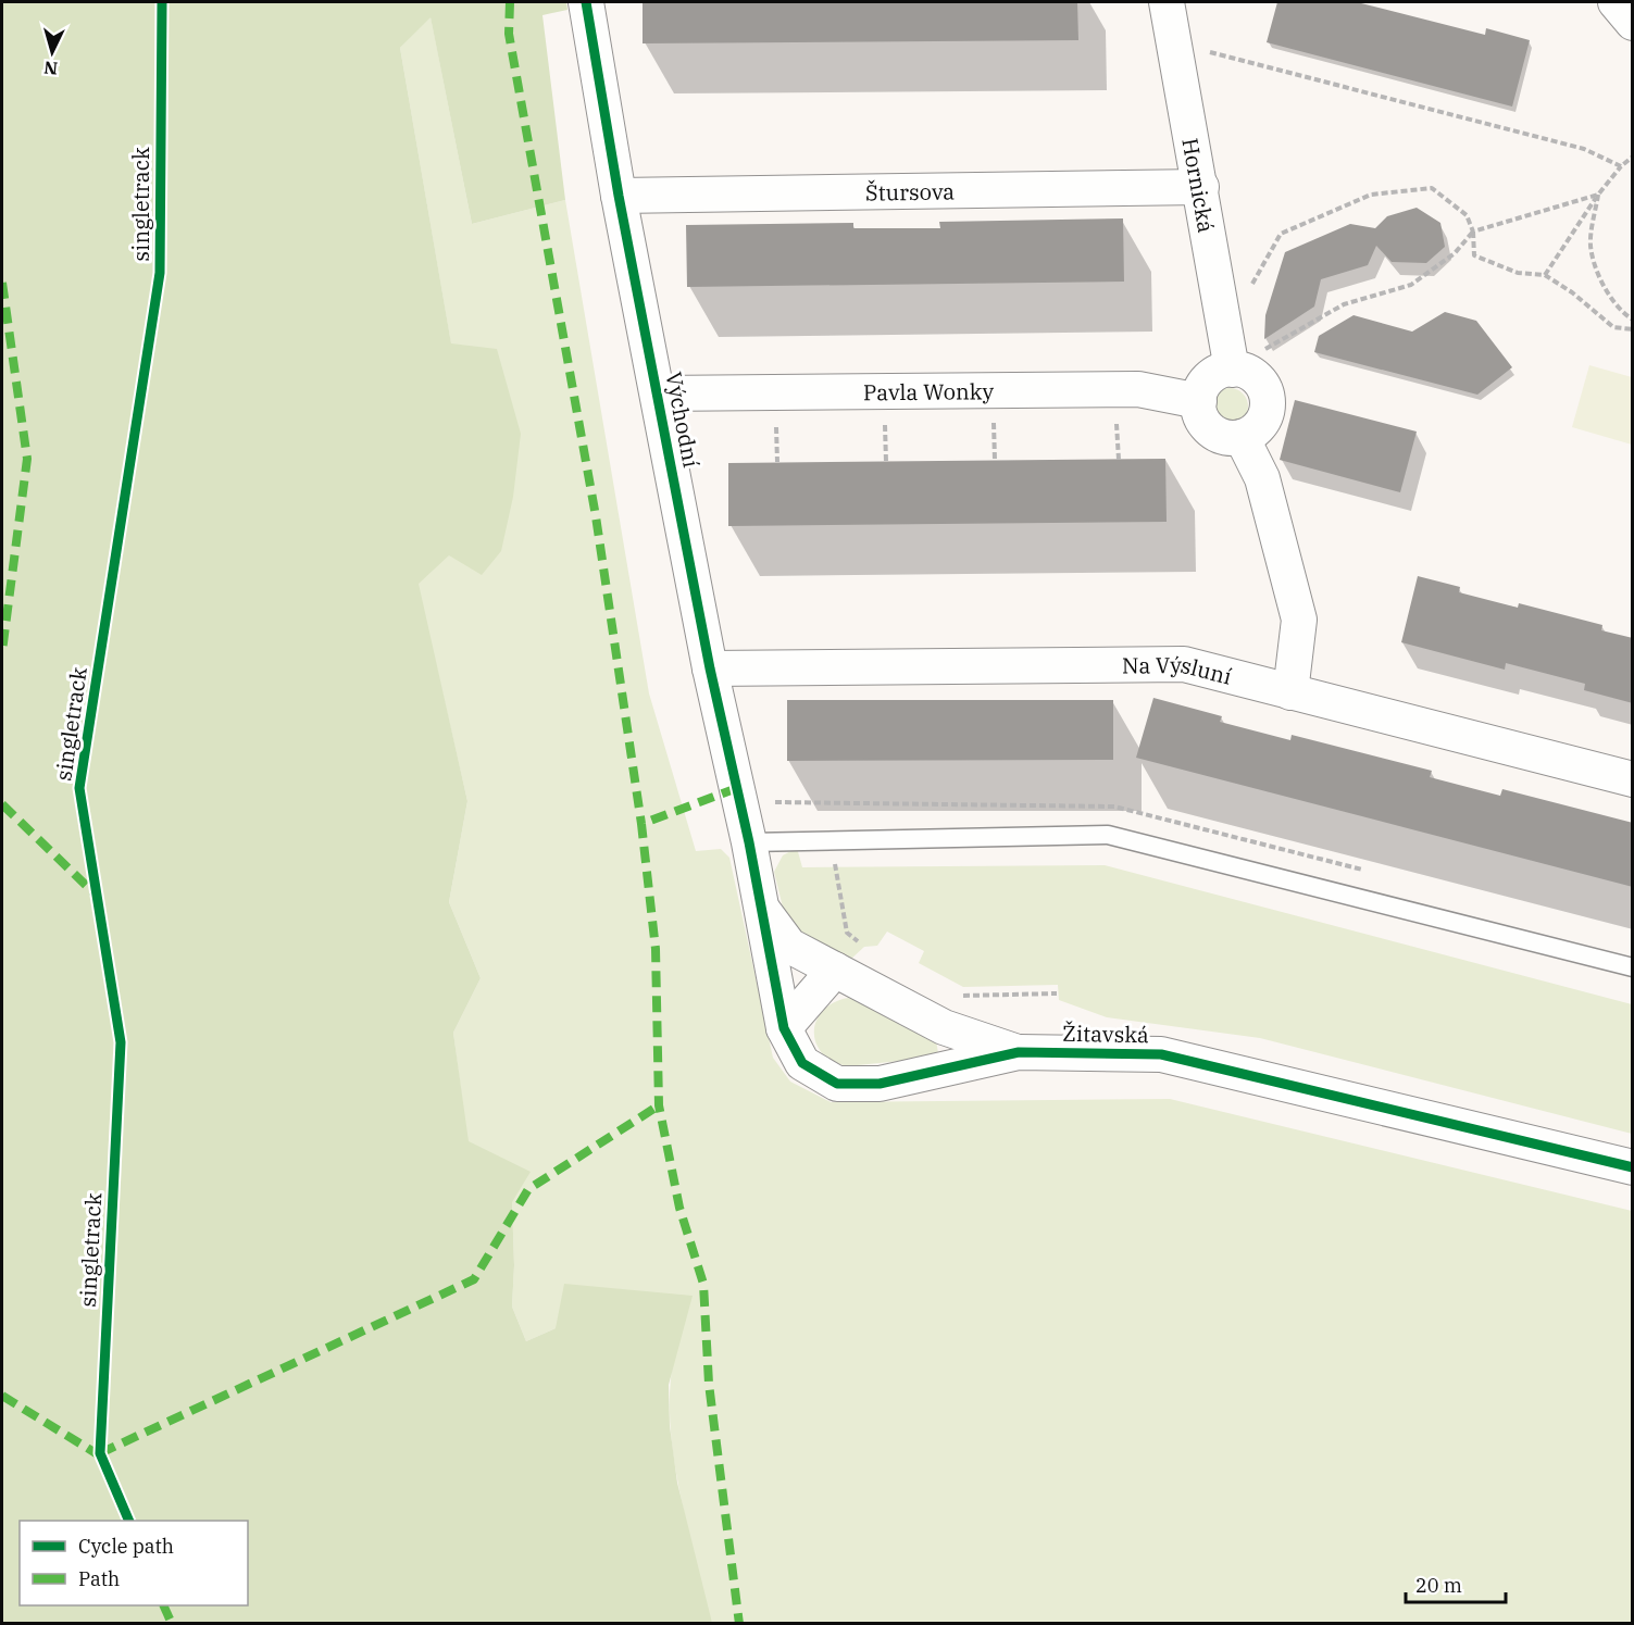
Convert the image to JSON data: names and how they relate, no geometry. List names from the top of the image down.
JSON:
{
  "streets": {
    "street": [
      "Hornická",
      "Štursova",
      "Pavla Wonky",
      "Východní",
      "Na Výsluní",
      "Žitavská"
    ],
    "cycle path": ["singletrack"]
  },
  "crossings": [
    ["Hornická", "Štursova"],
    ["Hornická", "Pavla Wonky"],
    ["Štursova", "Východní"],
    ["Pavla Wonky", "Východní"],
    ["Východní", "Na Výsluní"],
    ["Východní", "Žitavská"]
  ],
  "legend": ["Cycle path", "Path"],
  "scale_bar": "20 m",
  "north": "bottom"
}
